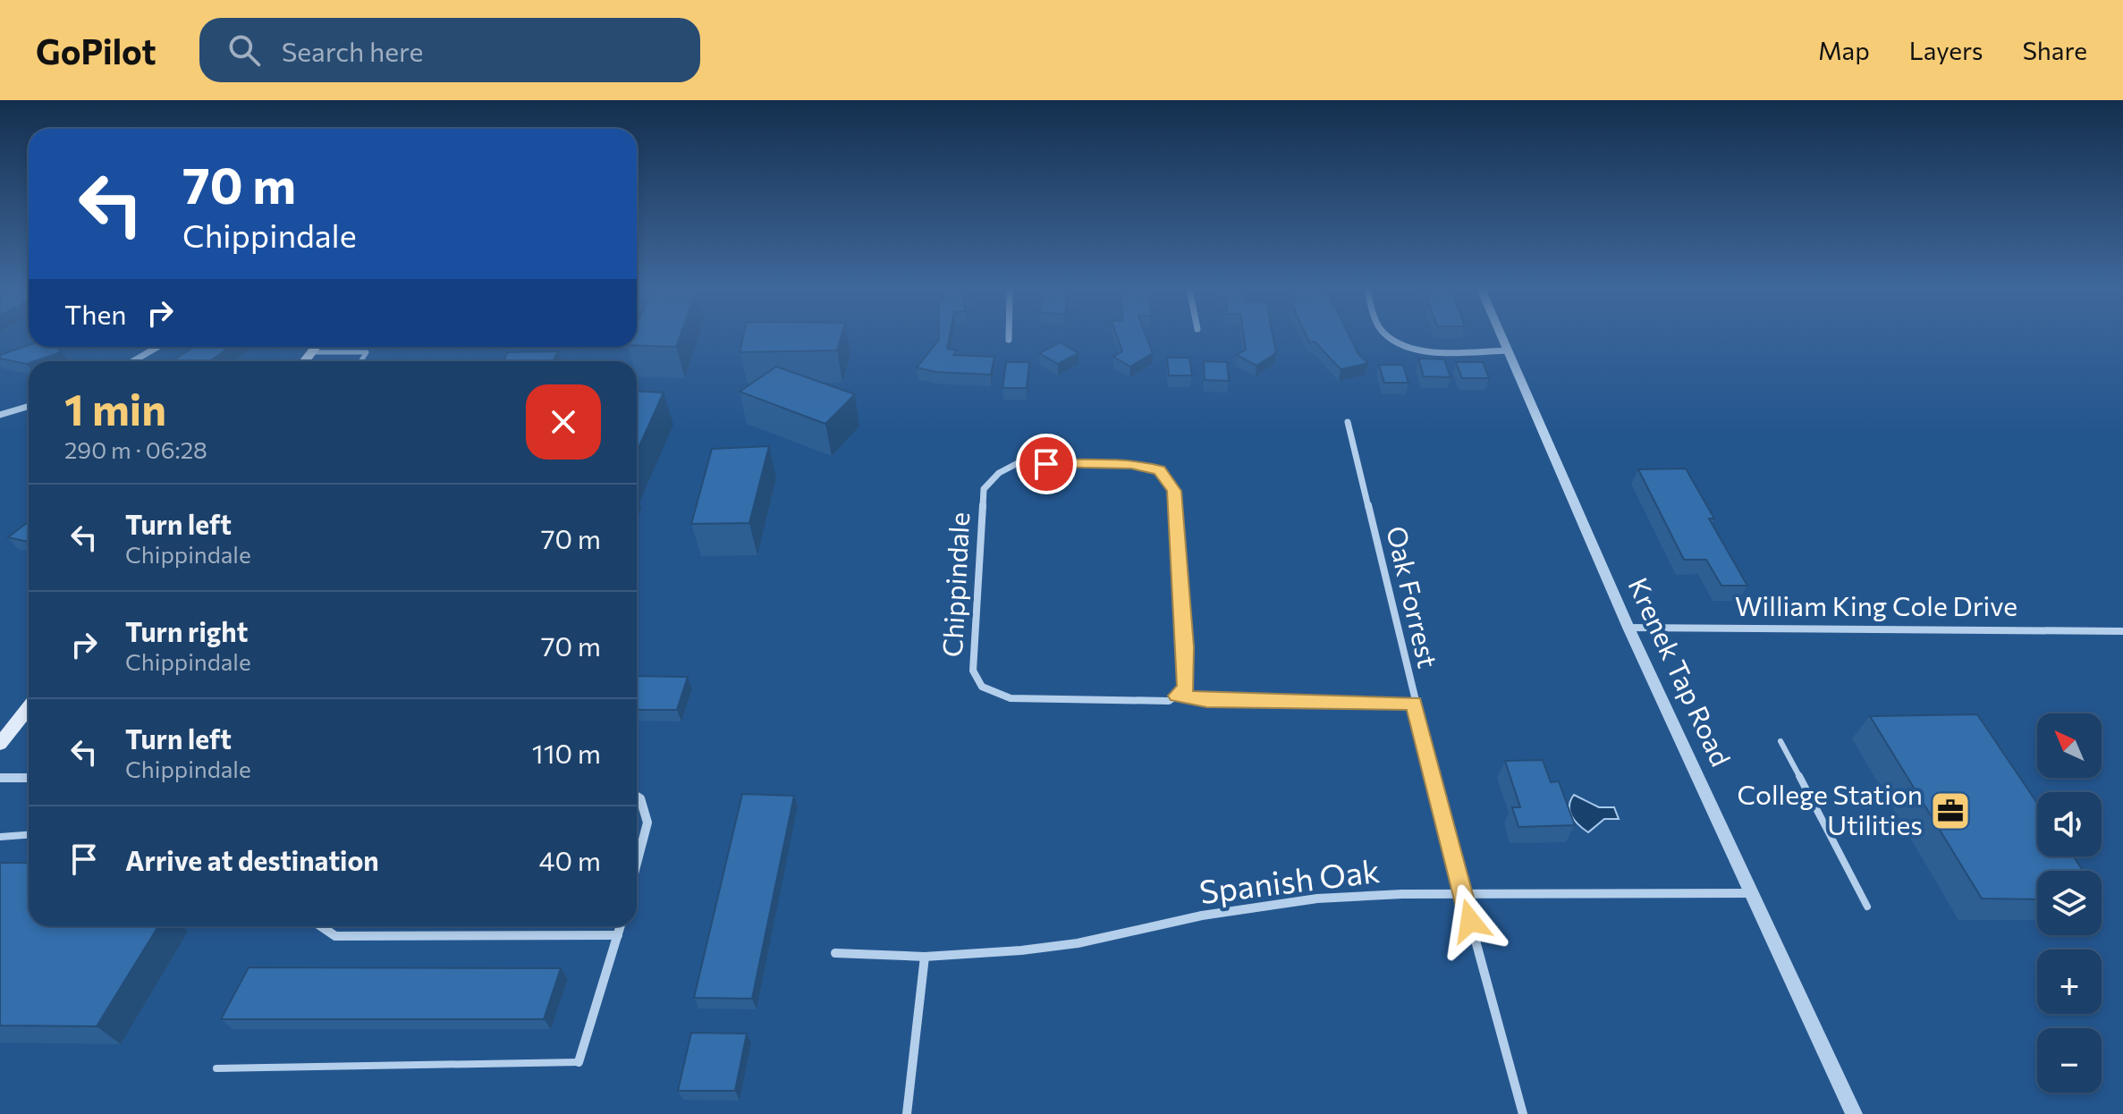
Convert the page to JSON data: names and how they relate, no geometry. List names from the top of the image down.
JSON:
{
  "streets": {
    "street": [
      "Chippindale",
      "Oak Forrest",
      "William King Cole Drive",
      "Krenek Tap Road",
      "Spanish Oak"
    ]
  },
  "crossings": [
    ["Chippindale", "Oak Forrest"],
    ["Oak Forrest", "Spanish Oak"],
    ["William King Cole Drive", "Krenek Tap Road"],
    ["Krenek Tap Road", "Spanish Oak"]
  ],
  "places": {
    "office": ["College Station Utilities"]
  },
  "north": "top left",
  "page": {
    "header": "GoPilot",
    "search": "Search here",
    "nav": ["Map", "Layers", "Share"],
    "turn": ["70 m", "Chippindale"],
    "then": "Then",
    "heading": ["1 min", "290 m · 06:28"],
    "list": [
      {
        "name": "Turn left",
        "note": "Chippindale",
        "value": "70 m"
      },
      {
        "name": "Turn right",
        "note": "Chippindale",
        "value": "70 m"
      },
      {
        "name": "Turn left",
        "note": "Chippindale",
        "value": "110 m"
      },
      {
        "name": "Arrive at destination",
        "value": "40 m"
      }
    ],
    "map_buttons": ["+", "−"]
  }
}
